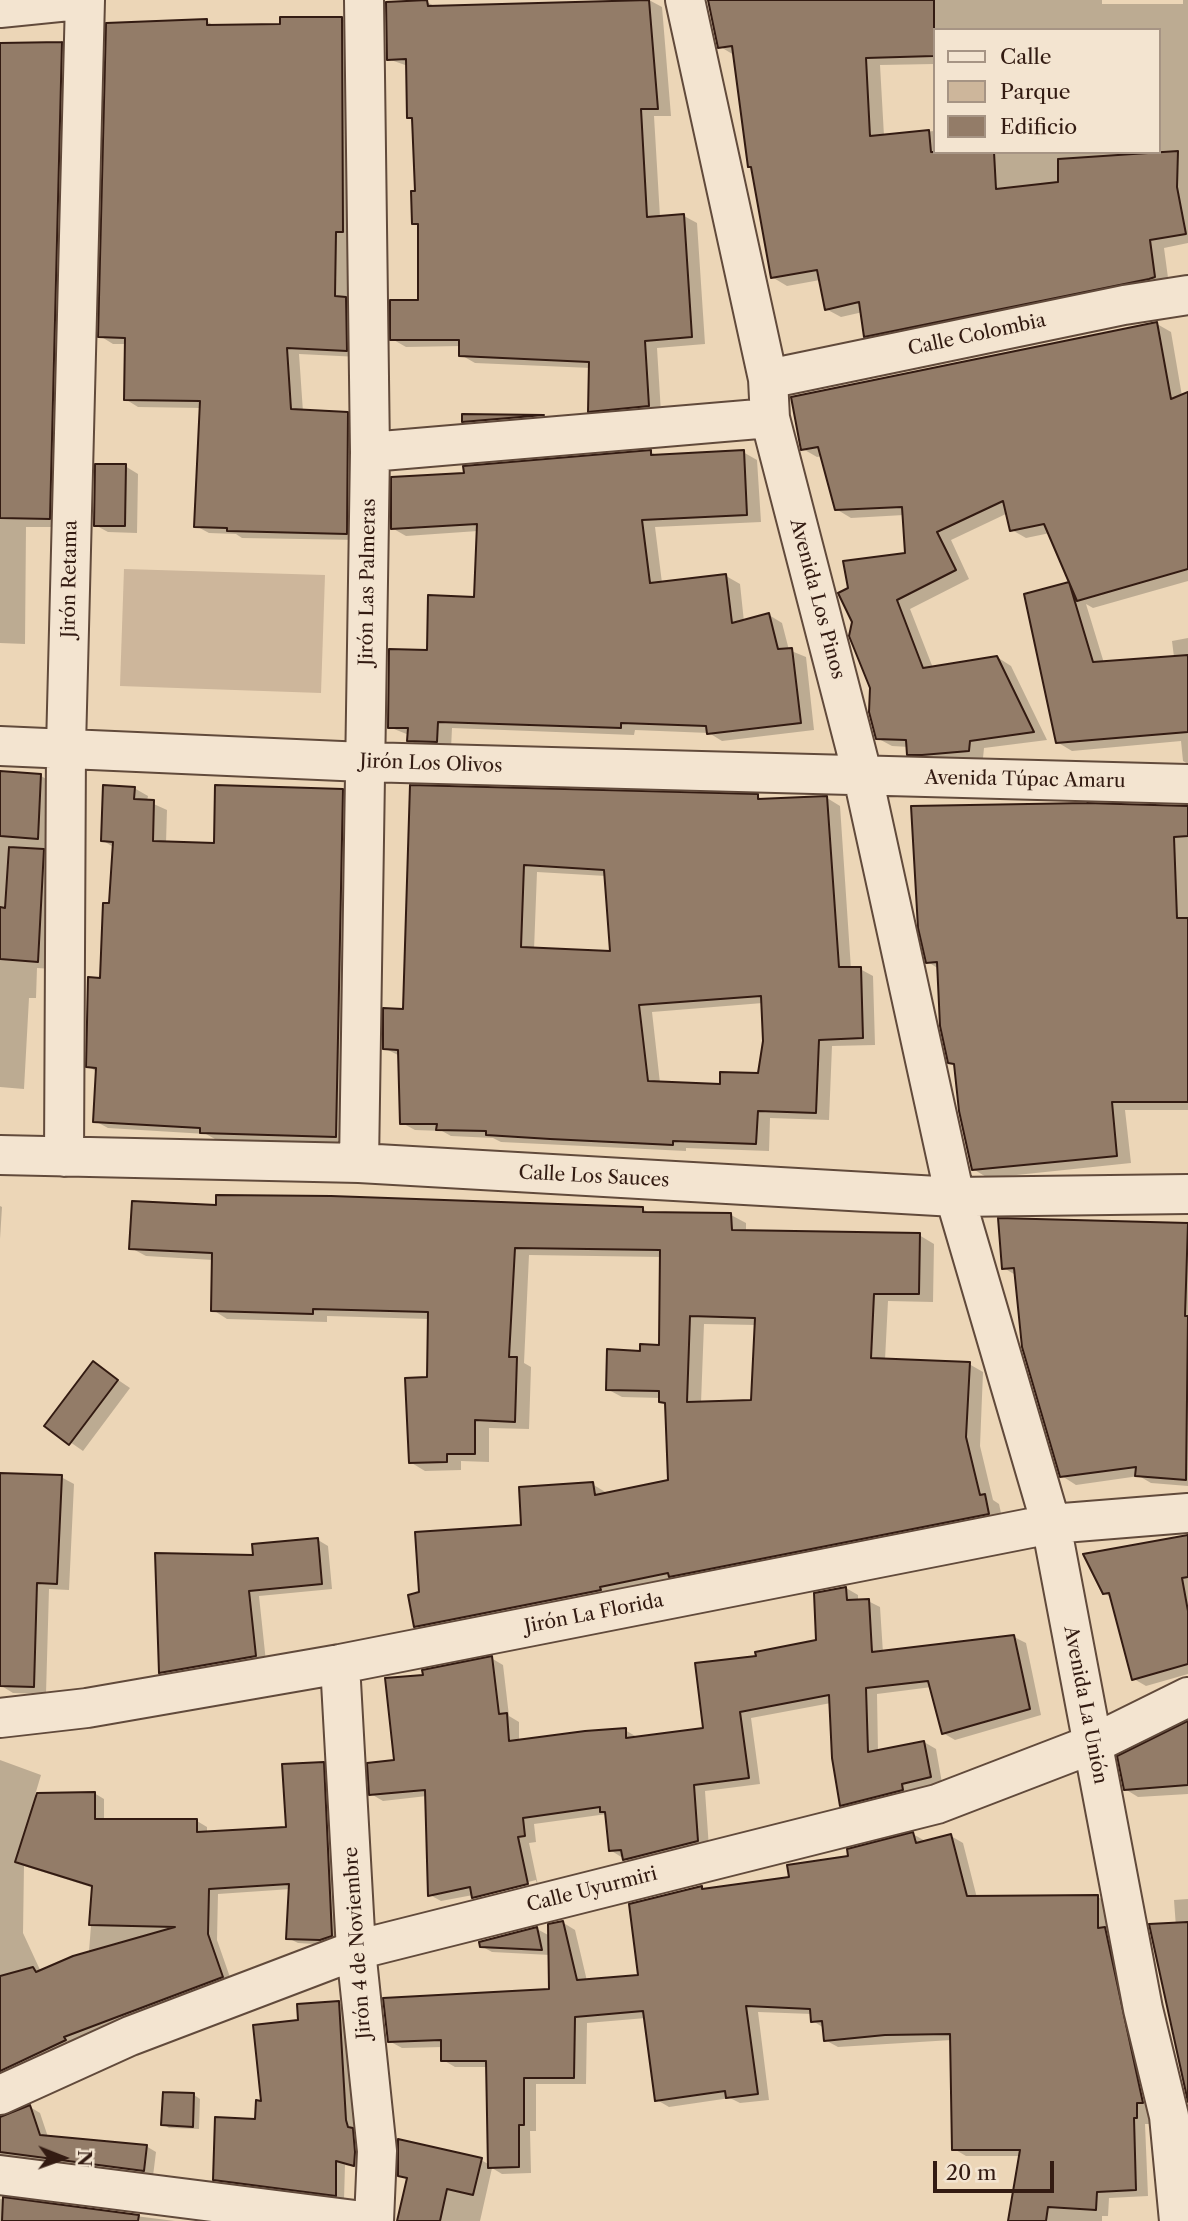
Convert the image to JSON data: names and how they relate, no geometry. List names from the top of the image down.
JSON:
{
  "streets": {
    "street": [
      "Calle Colombia",
      "Jirón Retama",
      "Jirón Las Palmeras",
      "Avenida Los Pinos",
      "Jirón Los Olivos",
      "Avenida Túpac Amaru",
      "Calle Los Sauces",
      "Jirón La Florida",
      "Avenida La Unión",
      "Calle Uyurmiri",
      "Jirón 4 de Noviembre"
    ]
  },
  "crossings": [
    ["Calle Colombia", "Avenida Los Pinos"],
    ["Jirón Retama", "Jirón Los Olivos"],
    ["Jirón Retama", "Calle Los Sauces"],
    ["Jirón Las Palmeras", "Jirón Los Olivos"],
    ["Jirón Las Palmeras", "Calle Los Sauces"],
    ["Avenida Los Pinos", "Jirón Los Olivos"],
    ["Avenida Los Pinos", "Avenida Túpac Amaru"],
    ["Avenida Los Pinos", "Calle Los Sauces"],
    ["Avenida Los Pinos", "Avenida La Unión"],
    ["Jirón Los Olivos", "Avenida Túpac Amaru"],
    ["Calle Los Sauces", "Avenida La Unión"],
    ["Jirón La Florida", "Avenida La Unión"],
    ["Jirón La Florida", "Jirón 4 de Noviembre"],
    ["Avenida La Unión", "Calle Uyurmiri"],
    ["Calle Uyurmiri", "Jirón 4 de Noviembre"]
  ],
  "legend": ["Calle", "Parque", "Edificio"],
  "scale_bar": "20 m",
  "north": "right"
}
